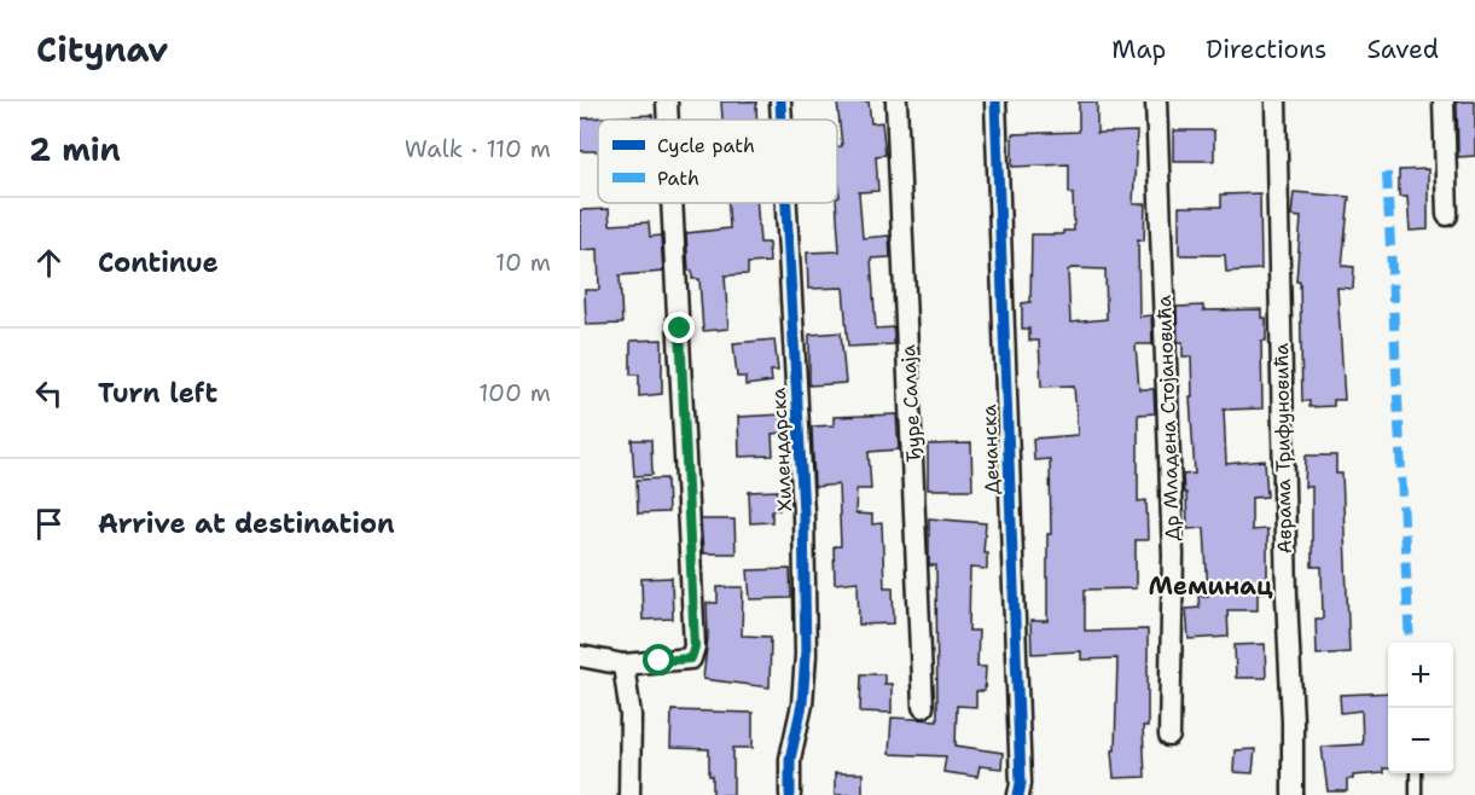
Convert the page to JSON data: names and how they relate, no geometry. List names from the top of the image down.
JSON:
{
  "streets": {
    "street": [
      "Ђуре Салаја",
      "Др Младена Стојановића",
      "Аврама Трифуновића",
      "Хилендарска",
      "Дечанска"
    ]
  },
  "districts": ["Меминац"],
  "legend": ["Cycle path", "Path"],
  "page": {
    "header": "Citynav",
    "nav": ["Map", "Directions", "Saved"],
    "heading": ["2 min", "Walk · 110 m"],
    "list": [
      ["Continue", "10 m"],
      ["Turn left", "100 m"],
      "Arrive at destination"
    ],
    "map_buttons": ["+", "−"]
  }
}
